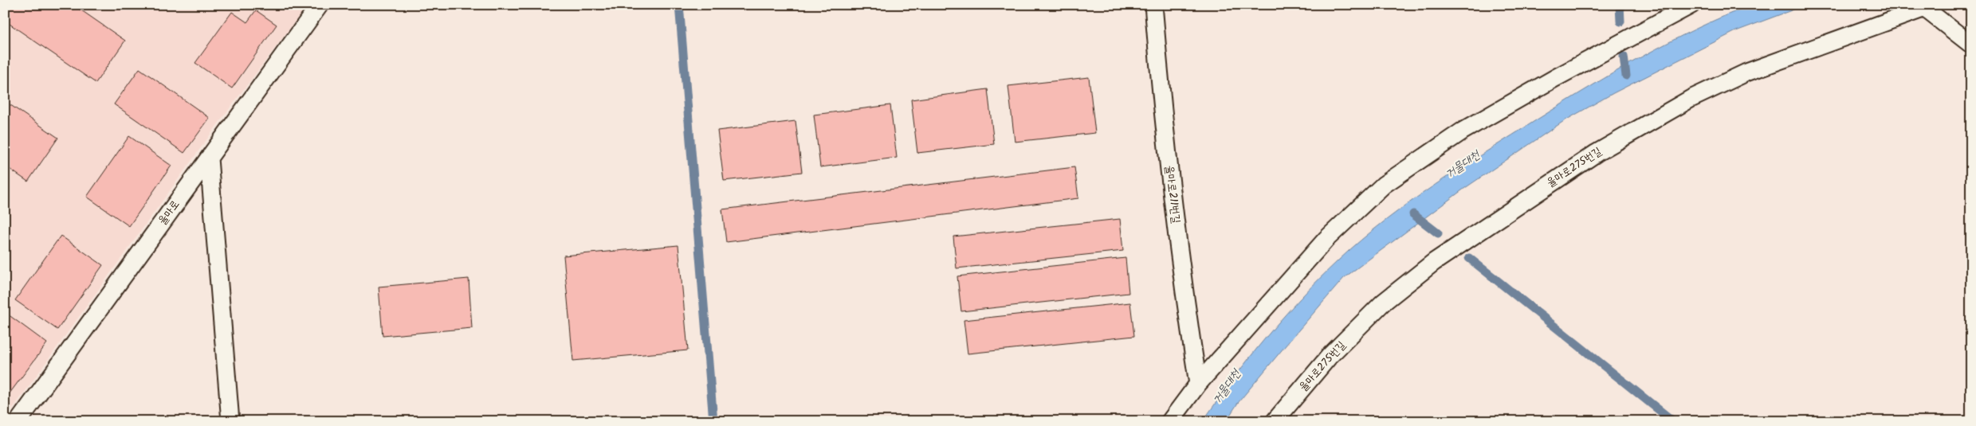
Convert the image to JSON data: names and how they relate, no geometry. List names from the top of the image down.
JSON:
{
  "streets": {
    "lane": ["율마로275번길", "율마로211번길", "율마로"]
  },
  "water": ["거물대천"]
}
